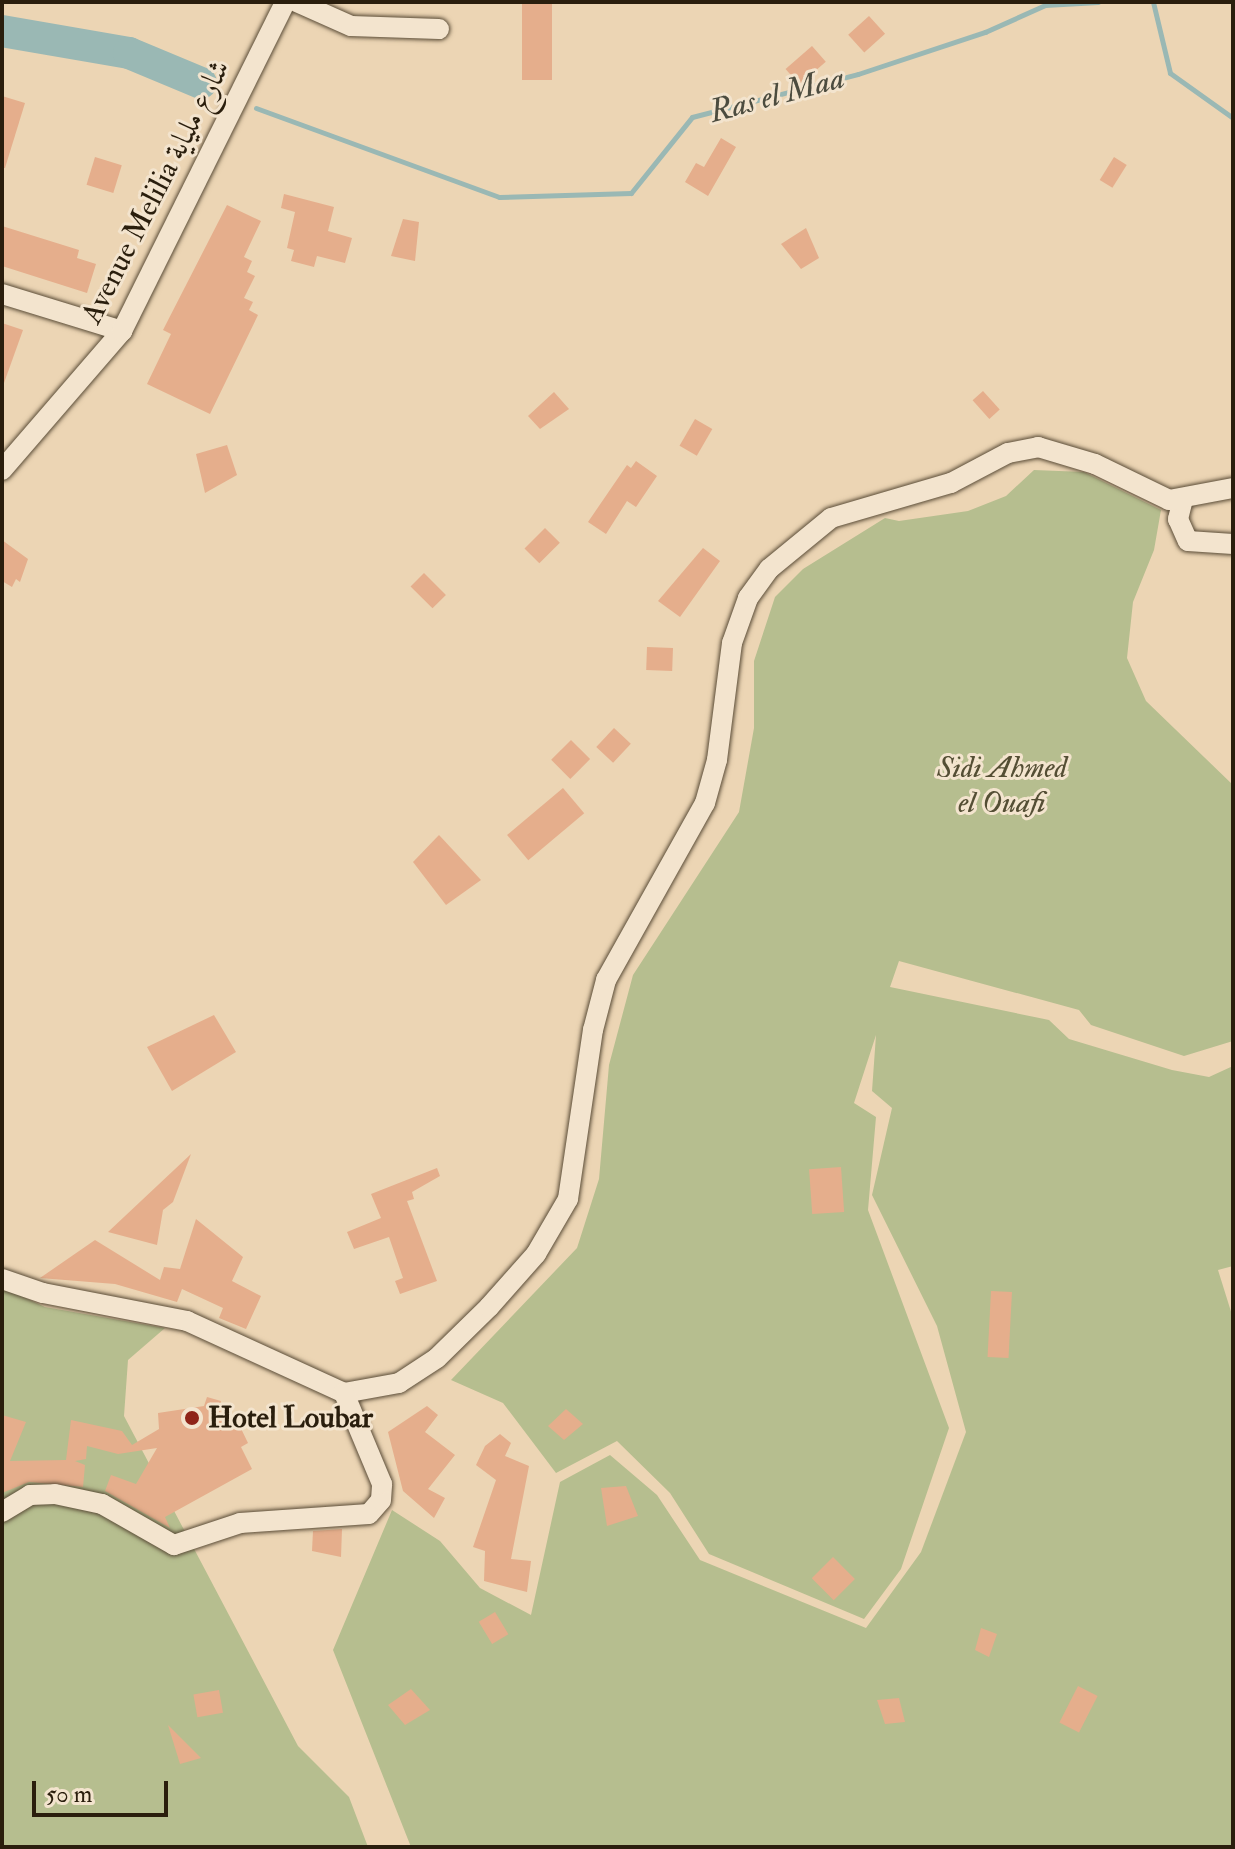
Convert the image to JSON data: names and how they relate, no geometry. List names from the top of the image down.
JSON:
{
  "streets": {
    "street": ["Avenue Melilia شارع ملياية"]
  },
  "water": ["Ras el Maa"],
  "parks": ["Sidi Ahmed el Ouafi"],
  "places": ["Hotel Loubar"],
  "scale_bar": "50 m"
}
